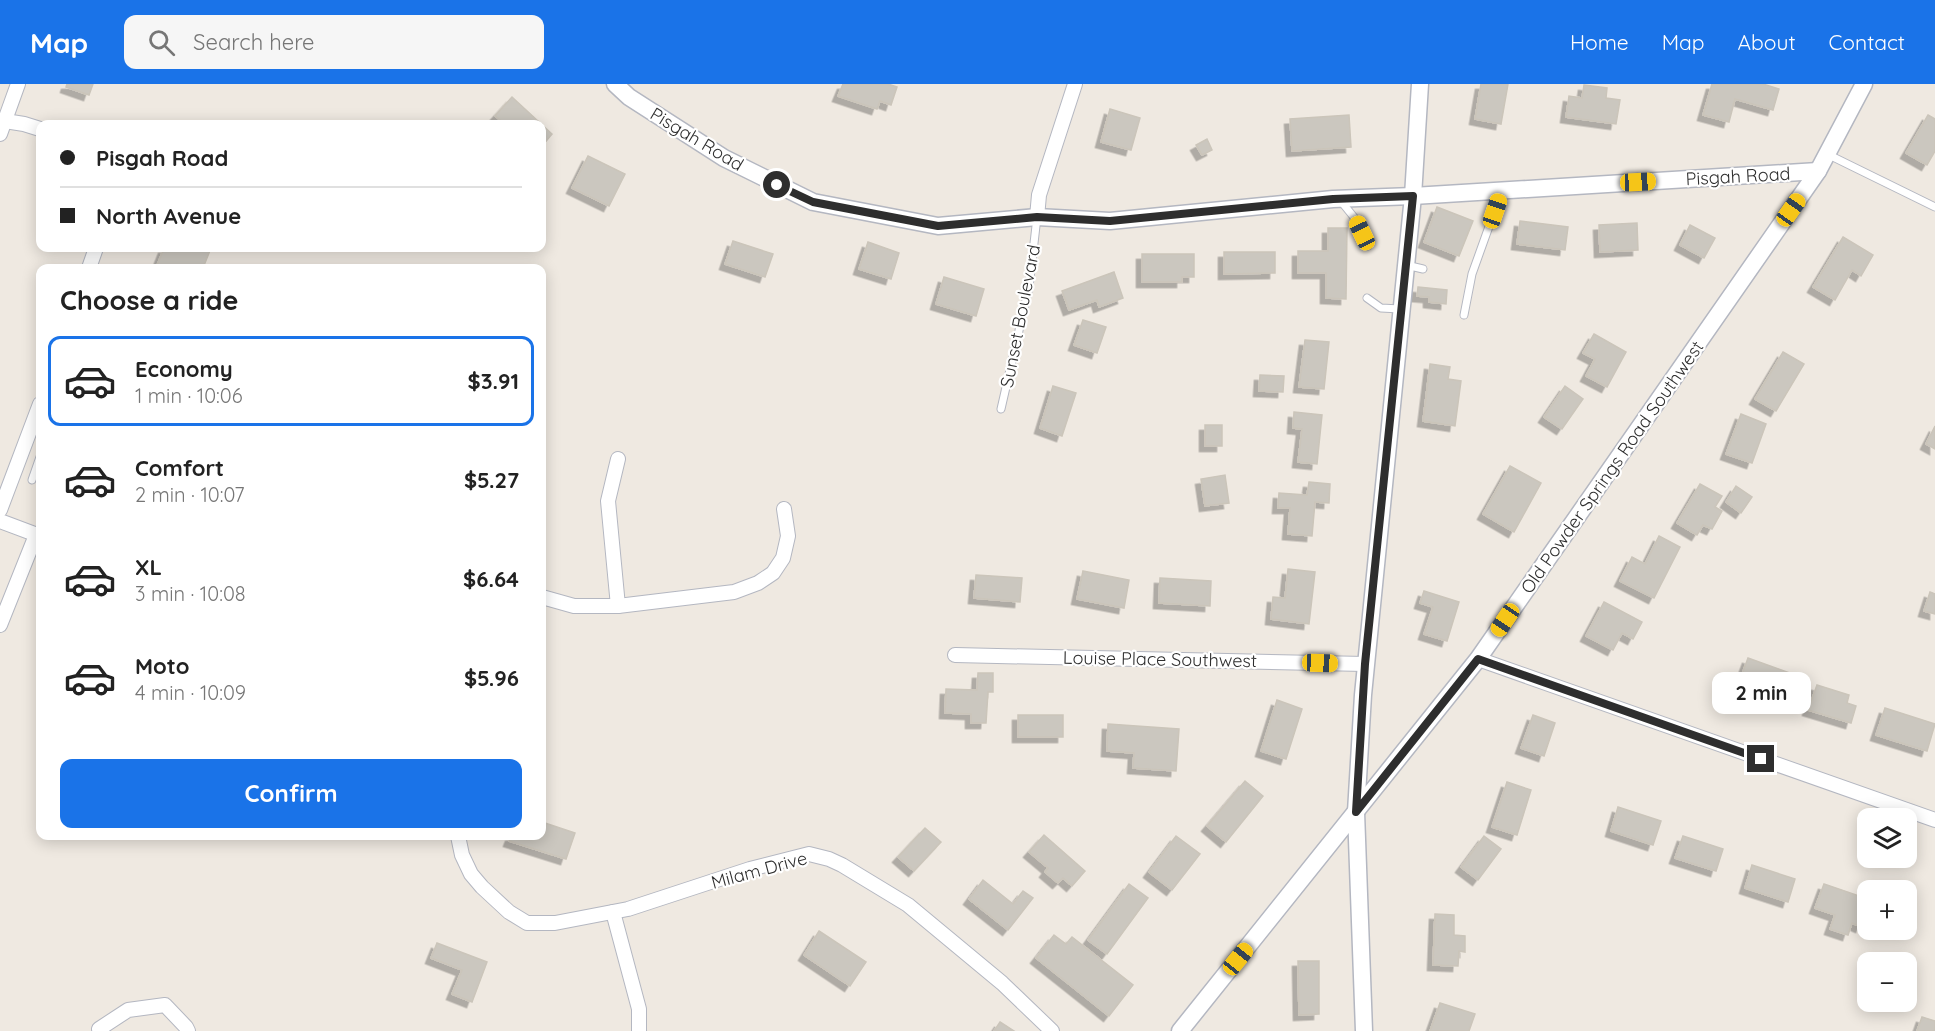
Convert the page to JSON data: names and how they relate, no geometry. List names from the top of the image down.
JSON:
{
  "streets": {
    "street": [
      "Pisgah Road",
      "Sunset Boulevard",
      "Old Powder Springs Road Southwest",
      "Louise Place Southwest",
      "Milam Drive"
    ]
  },
  "crossings": [
    ["Pisgah Road", "Sunset Boulevard"],
    ["Pisgah Road", "Old Powder Springs Road Southwest"]
  ],
  "page": {
    "header": "Map",
    "search": "Search here",
    "nav": [
      "Home",
      "Map",
      "About",
      "Contact"
    ],
    "banner": ["Pisgah Road", "North Avenue"],
    "heading": "Choose a ride",
    "list": [
      {
        "name": "Economy",
        "note": "1 min · 10:06",
        "value": "$3.91"
      },
      {
        "name": "Comfort",
        "note": "2 min · 10:07",
        "value": "$5.27"
      },
      {
        "name": "XL",
        "note": "3 min · 10:08",
        "value": "$6.64"
      },
      {
        "name": "Moto",
        "note": "4 min · 10:09",
        "value": "$5.96"
      }
    ],
    "bubble": "2 min",
    "buttons": "Confirm",
    "map_buttons": ["+", "−"]
  }
}
